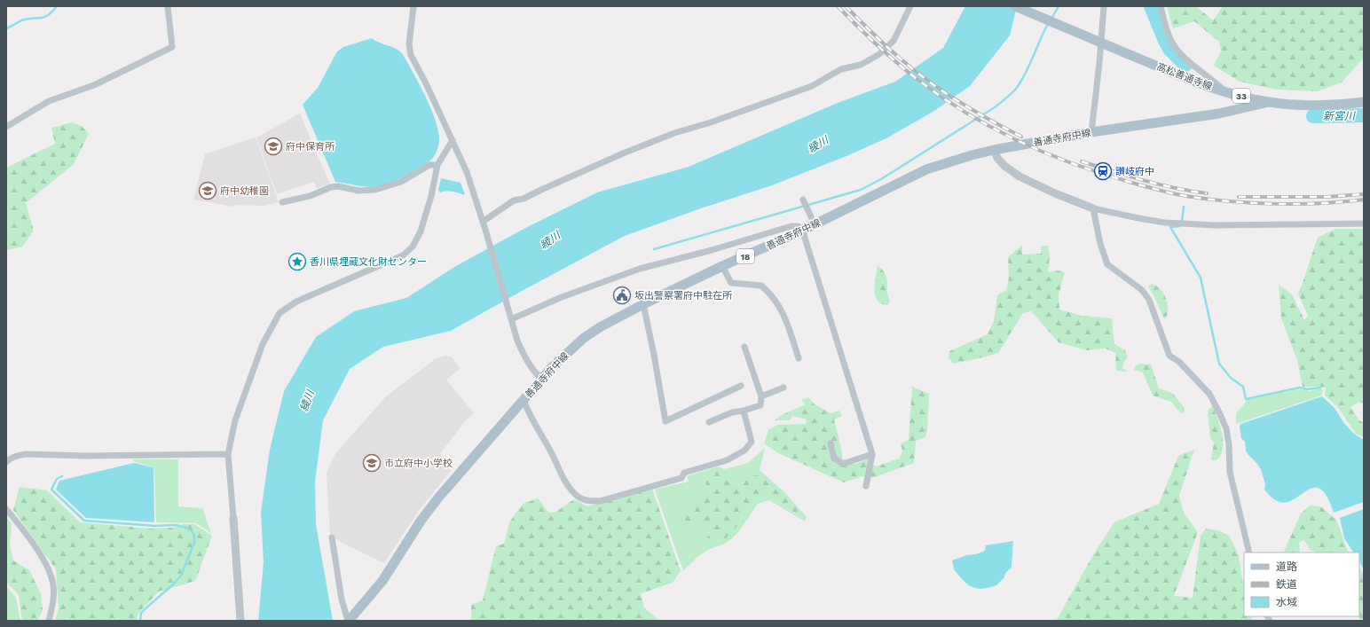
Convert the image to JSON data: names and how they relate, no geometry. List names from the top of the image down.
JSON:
{
  "streets": {
    "main road": [
      "高松善通寺線",
      "33",
      "善通寺府中線",
      "18"
    ]
  },
  "crossings": [
    ["高松善通寺線", "善通寺府中線"]
  ],
  "water": ["新宮川", "綾川"],
  "places": {
    "school or university": ["府中保育所", "府中幼稚園", "市立府中小学校"],
    "station": ["讃岐府中"],
    "place": ["香川県埋蔵文化財センター"],
    "public building": ["坂出警察署府中駐在所"]
  },
  "legend": ["道路", "鉄道", "水域"]
}
